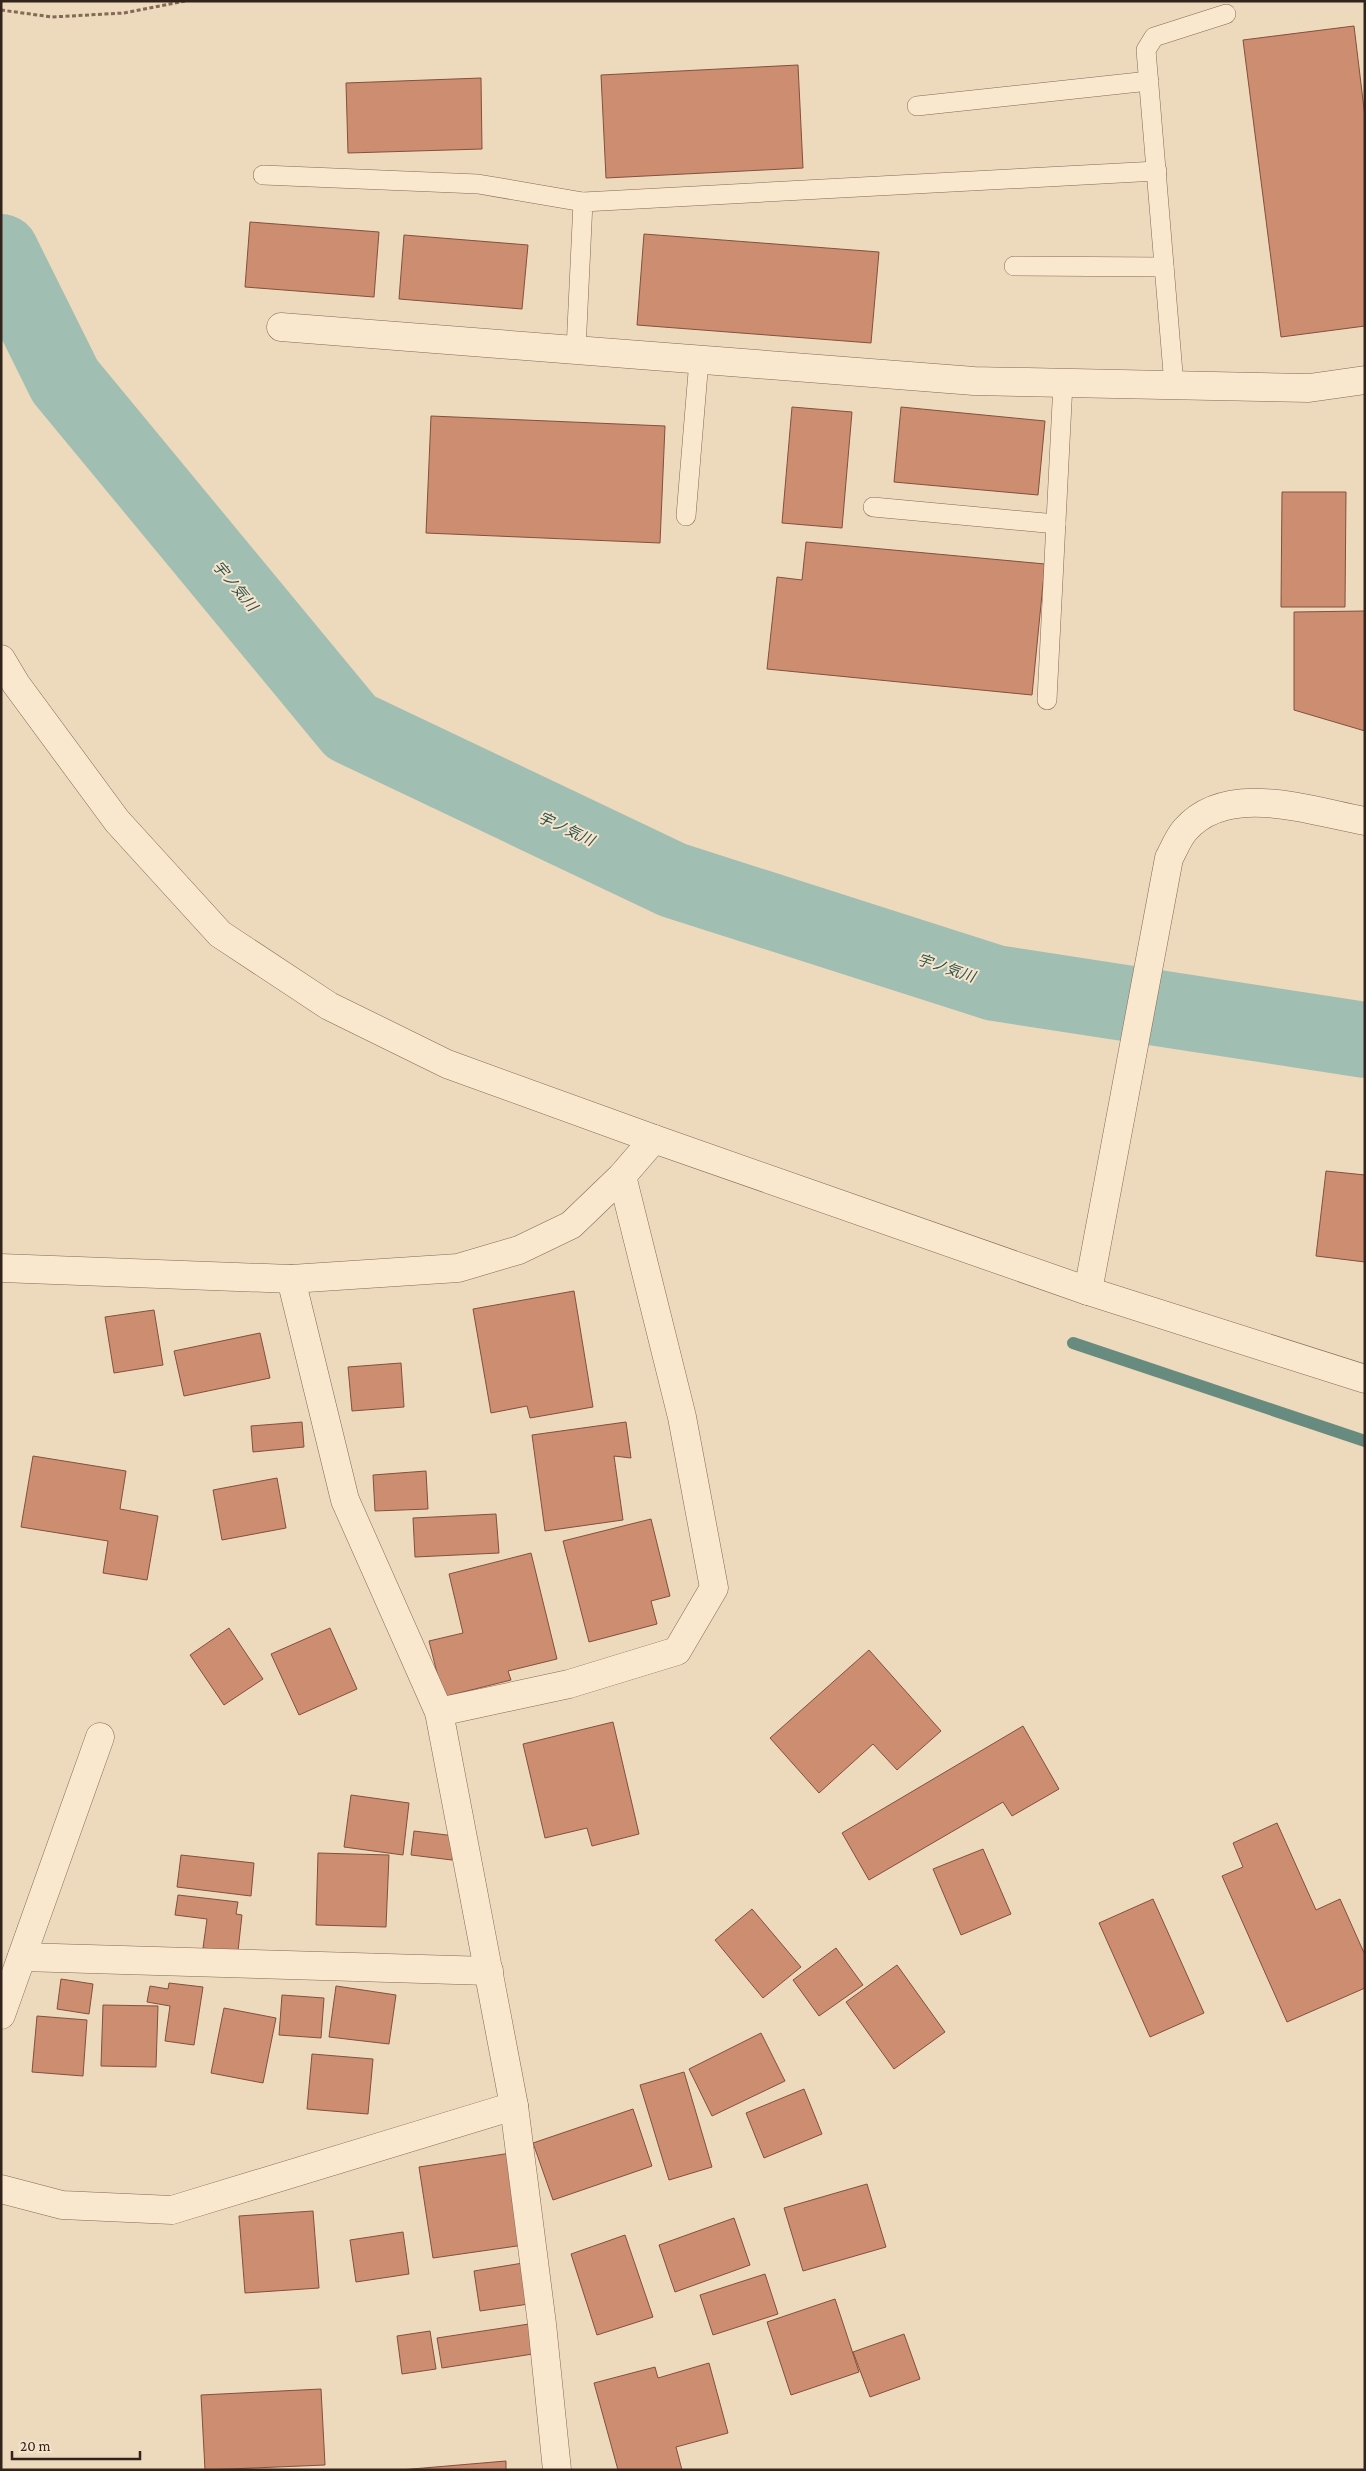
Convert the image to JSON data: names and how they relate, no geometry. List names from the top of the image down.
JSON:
{
  "water": ["宇ノ気川"],
  "scale_bar": "20 m"
}
